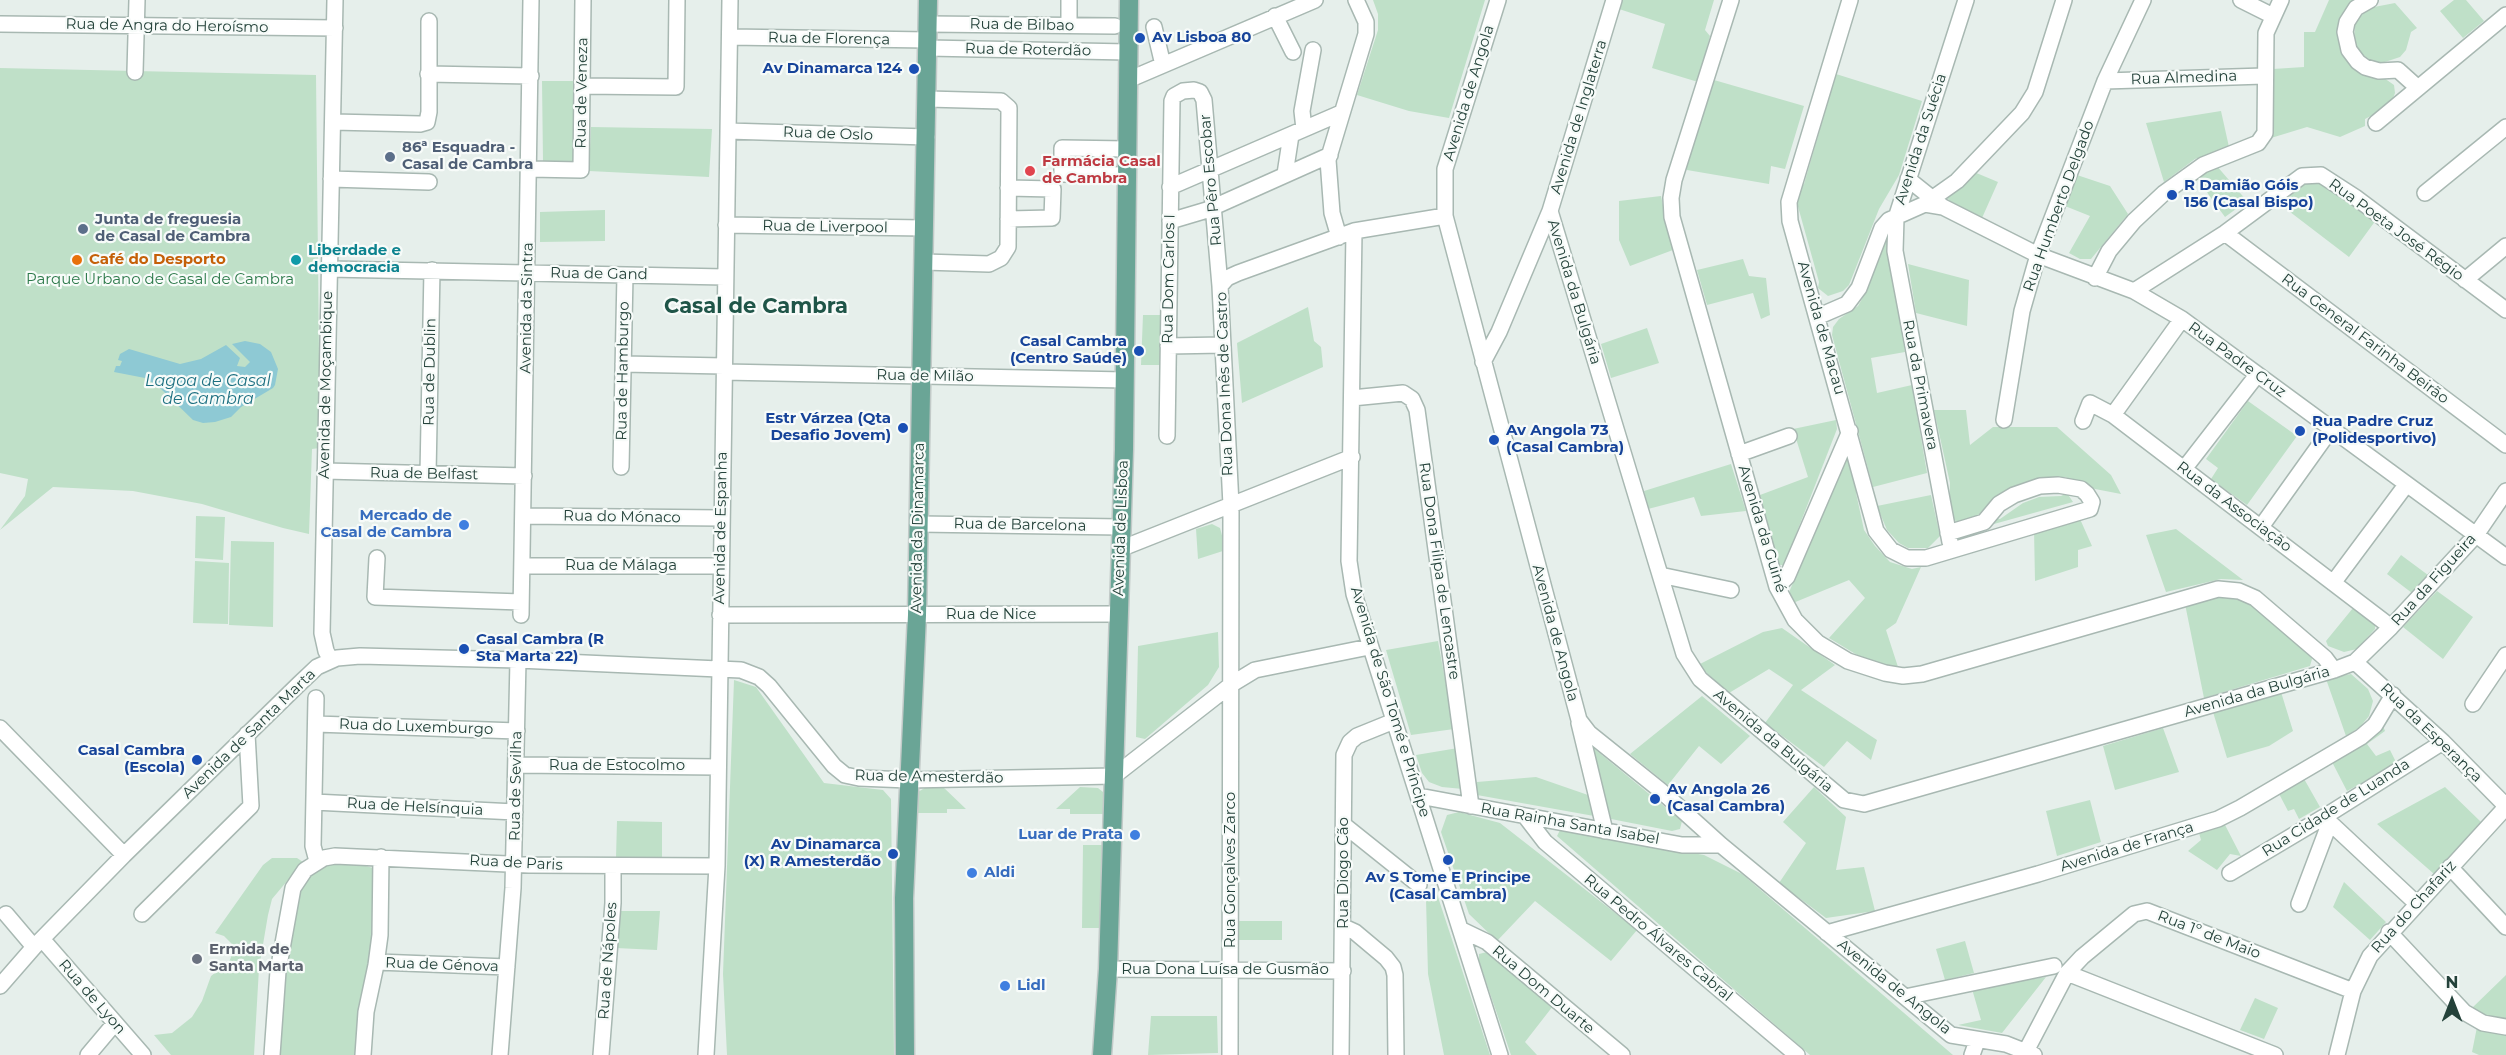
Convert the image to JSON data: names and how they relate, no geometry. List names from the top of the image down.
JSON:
{
  "streets": {
    "main road": ["Avenida da Dinamarca", "Avenida de Lisboa"],
    "street": [
      "Rua de Bilbao",
      "Rua de Angra do Heroísmo",
      "Rua de Florença",
      "Rua de Roterdão",
      "Rua Almedina",
      "Rua de Veneza",
      "Avenida de Angola",
      "Avenida de Inglaterra",
      "Rua de Oslo",
      "Avenida da Suécia",
      "Rua Pêro Escobar",
      "Rua Humberto Delgado",
      "Rua de Liverpool",
      "Rua Poeta José Régio",
      "Rua de Gand",
      "Rua Dom Carlos I",
      "Avenida da Bulgária",
      "Avenida da Sintra",
      "Avenida de Macau",
      "Rua General Farinha Beirão",
      "Rua Padre Cruz",
      "Rua de Hamburgo",
      "Rua de Dublin",
      "Rua de Milão",
      "Rua Dona Inês de Castro",
      "Avenida de Moçambique",
      "Rua da Primavera",
      "Rua de Belfast",
      "Rua da Associação",
      "Rua do Mónaco",
      "Rua de Barcelona",
      "Avenida de Espanha",
      "Avenida da Guiné",
      "Rua de Málaga",
      "Rua Dona Filipa de Lencastre",
      "Rua da Figueira",
      "Rua de Nice",
      "Avenida de São Tomé e Príncipe",
      "Rua do Luxemburgo",
      "Rua da Esperança",
      "Avenida de Santa Marta",
      "Rua de Estocolmo",
      "Rua de Amesterdão",
      "Rua de Sevilha",
      "Rua de Helsínquia",
      "Rua Cidade de Luanda",
      "Rua Rainha Santa Isabel",
      "Avenida de França",
      "Rua de Paris",
      "Rua Gonçalves Zarco",
      "Rua Diogo Cão",
      "Rua do Chafariz",
      "Rua 1º de Maio",
      "Rua Pedro Álvares Cabral",
      "Rua de Nápoles",
      "Rua de Génova",
      "Rua Dona Luísa de Gusmão",
      "Rua Dom Duarte",
      "Rua de Lyon"
    ]
  },
  "crossings": [
    ["Rua de Bilbao", "Rua de Florença"],
    ["Rua de Bilbao", "Rua de Roterdão"],
    ["Rua de Bilbao", "Avenida da Dinamarca"],
    ["Rua de Angra do Heroísmo", "Avenida de Moçambique"],
    ["Rua de Florença", "Rua de Roterdão"],
    ["Rua de Florença", "Avenida de Espanha"],
    ["Rua de Florença", "Avenida da Dinamarca"],
    ["Rua de Roterdão", "Avenida da Dinamarca"],
    ["Rua de Roterdão", "Avenida de Lisboa"],
    ["Rua Almedina", "Rua Humberto Delgado"],
    ["Rua de Veneza", "Avenida da Sintra"],
    ["Avenida de Angola", "Avenida de Inglaterra"],
    ["Avenida de Angola", "Rua Dona Inês de Castro"],
    ["Avenida de Angola", "Rua Rainha Santa Isabel"],
    ["Avenida de Angola", "Avenida de França"],
    ["Avenida de Angola", "Rua 1º de Maio"],
    ["Avenida de Inglaterra", "Avenida da Bulgária"],
    ["Rua de Oslo", "Avenida de Espanha"],
    ["Rua de Oslo", "Avenida da Dinamarca"],
    ["Avenida da Suécia", "Avenida de Macau"],
    ["Avenida da Suécia", "Rua Padre Cruz"],
    ["Avenida da Suécia", "Rua da Primavera"],
    ["Rua Pêro Escobar", "Rua Dom Carlos I"],
    ["Rua Pêro Escobar", "Rua Dona Inês de Castro"],
    ["Rua Humberto Delgado", "Rua Padre Cruz"],
    ["Rua de Liverpool", "Avenida de Espanha"],
    ["Rua de Liverpool", "Avenida da Dinamarca"],
    ["Rua Poeta José Régio", "Rua General Farinha Beirão"],
    ["Rua Poeta José Régio", "Rua Padre Cruz"],
    ["Rua de Gand", "Avenida da Sintra"],
    ["Rua de Gand", "Rua de Hamburgo"],
    ["Rua de Gand", "Rua de Dublin"],
    ["Rua de Gand", "Avenida de Moçambique"],
    ["Rua de Gand", "Avenida de Espanha"],
    ["Avenida da Bulgária", "Avenida da Guiné"],
    ["Avenida da Bulgária", "Rua da Figueira"],
    ["Avenida da Bulgária", "Rua da Esperança"],
    ["Avenida da Sintra", "Rua de Belfast"],
    ["Avenida da Sintra", "Rua do Mónaco"],
    ["Avenida da Sintra", "Rua de Málaga"],
    ["Avenida de Macau", "Rua da Primavera"],
    ["Rua Padre Cruz", "Rua da Figueira"],
    ["Rua de Hamburgo", "Rua de Milão"],
    ["Rua de Dublin", "Rua de Belfast"],
    ["Rua de Milão", "Avenida de Espanha"],
    ["Rua de Milão", "Avenida da Dinamarca"],
    ["Rua de Milão", "Avenida de Lisboa"],
    ["Rua Dona Inês de Castro", "Avenida de São Tomé e Príncipe"],
    ["Rua Dona Inês de Castro", "Rua Gonçalves Zarco"],
    ["Avenida de Moçambique", "Rua de Belfast"],
    ["Avenida de Moçambique", "Avenida de Santa Marta"],
    ["Rua da Associação", "Rua da Figueira"],
    ["Rua do Mónaco", "Avenida de Espanha"],
    ["Rua de Barcelona", "Avenida da Dinamarca"],
    ["Rua de Barcelona", "Avenida de Lisboa"],
    ["Avenida de Espanha", "Rua de Málaga"],
    ["Avenida de Espanha", "Rua de Nice"],
    ["Avenida de Espanha", "Avenida de Santa Marta"],
    ["Avenida de Espanha", "Rua de Estocolmo"],
    ["Avenida de Espanha", "Rua de Amesterdão"],
    ["Avenida de Espanha", "Rua de Paris"],
    ["Avenida da Dinamarca", "Rua de Nice"],
    ["Avenida da Dinamarca", "Rua de Amesterdão"],
    ["Avenida de Lisboa", "Rua de Nice"],
    ["Avenida de Lisboa", "Rua de Amesterdão"],
    ["Avenida de Lisboa", "Rua Dona Luísa de Gusmão"],
    ["Rua Dona Filipa de Lencastre", "Avenida de São Tomé e Príncipe"],
    ["Rua Dona Filipa de Lencastre", "Rua Rainha Santa Isabel"],
    ["Rua da Figueira", "Rua da Esperança"],
    ["Avenida de São Tomé e Príncipe", "Rua Rainha Santa Isabel"],
    ["Avenida de São Tomé e Príncipe", "Rua Diogo Cão"],
    ["Avenida de São Tomé e Príncipe", "Rua Dom Duarte"],
    ["Rua do Luxemburgo", "Rua de Sevilha"],
    ["Rua da Esperança", "Rua Cidade de Luanda"],
    ["Rua da Esperança", "Avenida de França"],
    ["Rua da Esperança", "Rua do Chafariz"],
    ["Avenida de Santa Marta", "Rua de Amesterdão"],
    ["Avenida de Santa Marta", "Rua de Sevilha"],
    ["Avenida de Santa Marta", "Rua de Lyon"],
    ["Rua de Estocolmo", "Rua de Sevilha"],
    ["Rua de Sevilha", "Rua de Helsínquia"],
    ["Rua de Sevilha", "Rua de Paris"],
    ["Rua de Sevilha", "Rua de Génova"],
    ["Rua Rainha Santa Isabel", "Rua Pedro Álvares Cabral"],
    ["Rua de Paris", "Rua de Nápoles"],
    ["Rua Gonçalves Zarco", "Rua Dona Luísa de Gusmão"],
    ["Rua Diogo Cão", "Rua Dona Luísa de Gusmão"],
    ["Rua do Chafariz", "Rua 1º de Maio"]
  ],
  "districts": ["Casal de Cambra"],
  "water": ["Lagoa de Casal de Cambra"],
  "parks": ["Parque Urbano de Casal de Cambra"],
  "places": [
    "Av Lisboa 80",
    "Av Dinamarca 124",
    "86ª Esquadra - Casal de Cambra",
    "Farmácia Casal de Cambra",
    "R Damião Góis 156 (Casal Bispo)",
    "Junta de freguesia de Casal de Cambra",
    "Café do Desporto",
    "Liberdade e democracia",
    "Casal Cambra (Centro Saúde)",
    "Estr Várzea (Qta Desafio Jovem)",
    "Rua Padre Cruz (Polidesportivo)",
    "Av Angola 73 (Casal Cambra)",
    "Mercado de Casal de Cambra",
    "Casal Cambra (R Sta Marta 22)",
    "Casal Cambra (Escola)",
    "Av Angola 26 (Casal Cambra)",
    "Luar de Prata",
    "Av Dinamarca (X) R Amesterdão",
    "Av S Tome E Principe (Casal Cambra)",
    "Aldi",
    "Ermida de Santa Marta",
    "Lidl"
  ],
  "north": "top"
}
